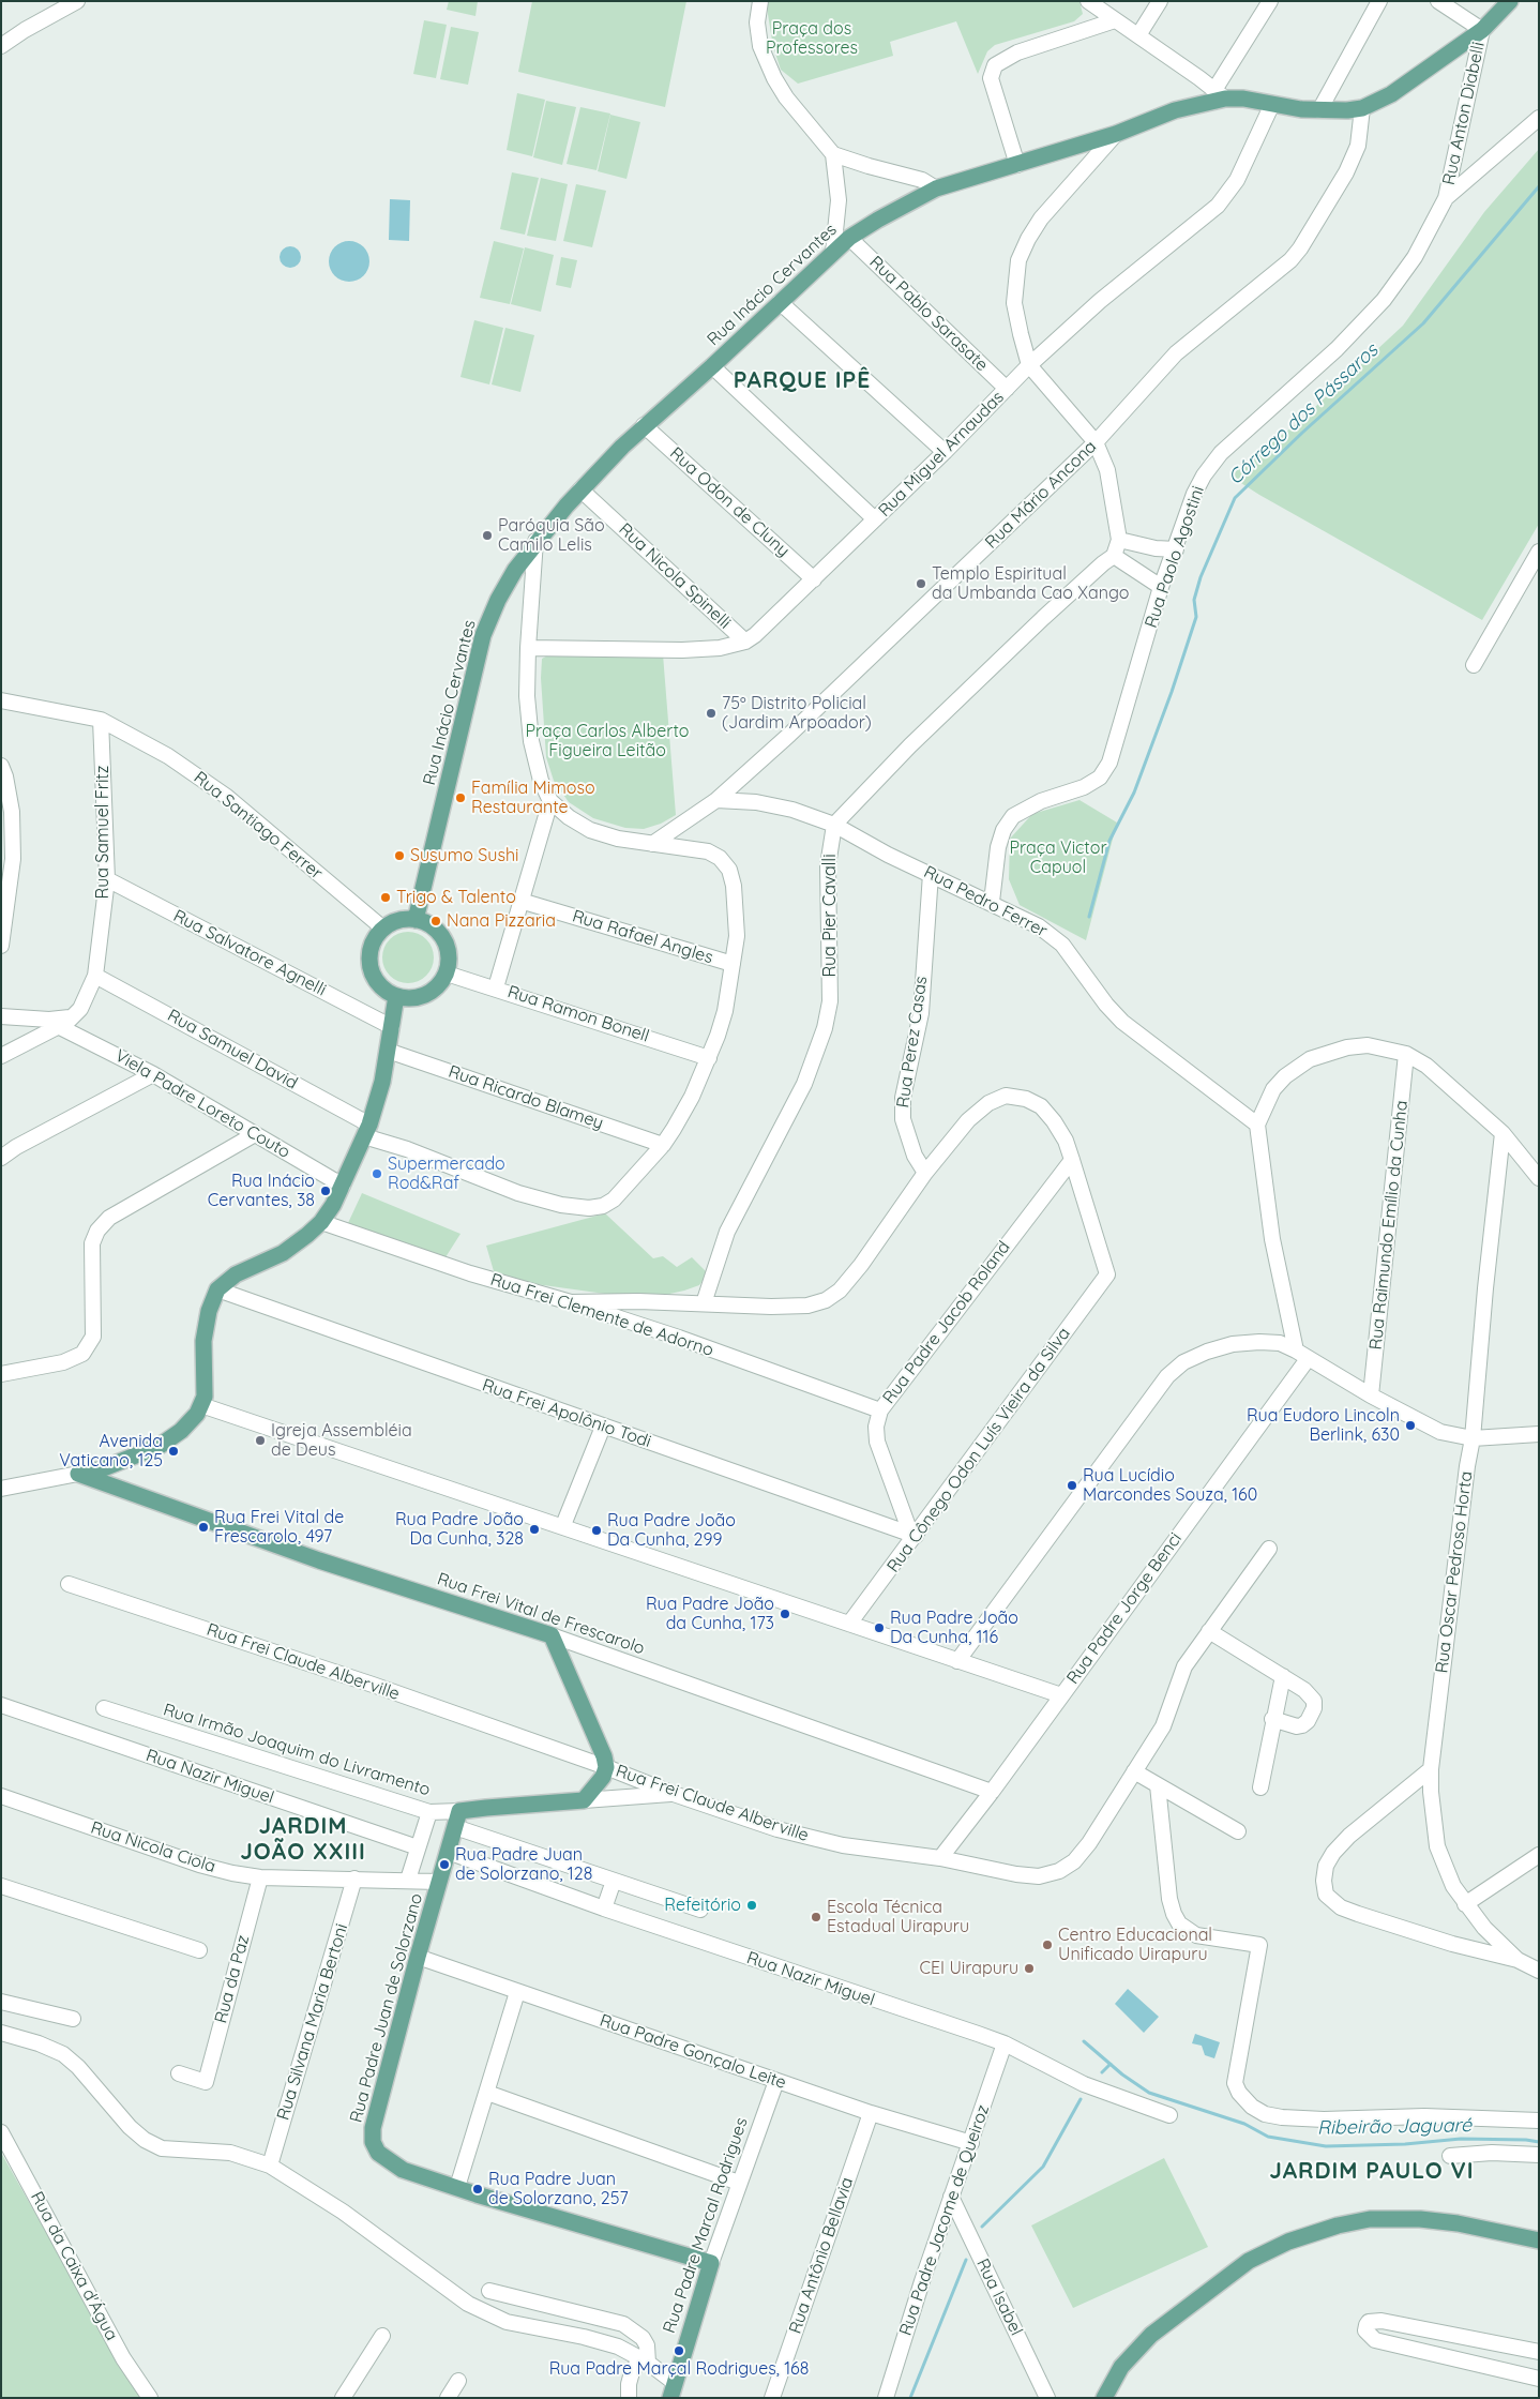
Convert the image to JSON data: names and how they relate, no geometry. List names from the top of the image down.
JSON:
{
  "streets": {
    "main road": [
      "Rua Inácio Cervantes",
      "Rua Frei Vital de Frescarolo",
      "Rua Irmão Joaquim do Livramento",
      "Rua Padre Juan de Solorzano",
      "Rua Padre Marcal Rodrigues"
    ],
    "street": [
      "Rua Anton Diabelli",
      "Rua Pablo Sarasate",
      "Rua Miguel Arnaudas",
      "Rua Mário Ancona",
      "Rua Odon de Cluny",
      "Rua Paolo Agostini",
      "Rua Nicola Spinelli",
      "Rua Santiago Ferrer",
      "Rua Samuel Fritz",
      "Rua Pedro Ferrer",
      "Rua Pier Cavalli",
      "Rua Rafael Angles",
      "Rua Salvatore Agnelli",
      "Rua Ramon Bonell",
      "Rua Perez Casas",
      "Rua Samuel David",
      "Rua Ricardo Blamey",
      "Viela Padre Loreto Couto",
      "Rua Raimundo Emílio da Cunha",
      "Rua Frei Clemente de Adorno",
      "Rua Padre Jacob Roland",
      "Rua Frei Apolônio Todi",
      "Rua Cônego Odon Luís Vieira da Silva",
      "Rua Oscar Pedroso Horta",
      "Rua Padre Jorge Benci",
      "Rua Frei Claude Alberville",
      "Rua Nazir Miguel",
      "Rua Nicola Ciola",
      "Rua da Paz",
      "Rua Silvana Maria Bertoni",
      "Rua Padre Gonçalo Leite",
      "Rua Padre Jacome de Queiroz",
      "Rua Antônio Bellavia",
      "Rua da Caixa d'Água",
      "Rua Isabel"
    ]
  },
  "crossings": [
    ["Rua Anton Diabelli", "Rua Inácio Cervantes"],
    ["Rua Anton Diabelli", "Rua Paolo Agostini"],
    ["Rua Inácio Cervantes", "Rua Pablo Sarasate"],
    ["Rua Inácio Cervantes", "Rua Miguel Arnaudas"],
    ["Rua Inácio Cervantes", "Rua Mário Ancona"],
    ["Rua Inácio Cervantes", "Rua Odon de Cluny"],
    ["Rua Inácio Cervantes", "Rua Nicola Spinelli"],
    ["Rua Inácio Cervantes", "Rua Santiago Ferrer"],
    ["Rua Inácio Cervantes", "Rua Ramon Bonell"],
    ["Rua Pablo Sarasate", "Rua Miguel Arnaudas"],
    ["Rua Miguel Arnaudas", "Rua Odon de Cluny"],
    ["Rua Miguel Arnaudas", "Rua Nicola Spinelli"],
    ["Rua Mário Ancona", "Rua Pedro Ferrer"],
    ["Rua Mário Ancona", "Rua Samuel David"],
    ["Rua Paolo Agostini", "Rua Pedro Ferrer"],
    ["Rua Santiago Ferrer", "Rua Samuel Fritz"],
    ["Rua Santiago Ferrer", "Rua Ramon Bonell"],
    ["Rua Samuel Fritz", "Rua Salvatore Agnelli"],
    ["Rua Samuel Fritz", "Rua Samuel David"],
    ["Rua Samuel Fritz", "Viela Padre Loreto Couto"],
    ["Rua Pedro Ferrer", "Rua Pier Cavalli"],
    ["Rua Pedro Ferrer", "Rua Perez Casas"],
    ["Rua Rafael Angles", "Rua Samuel David"],
    ["Rua Ramon Bonell", "Rua Samuel David"],
    ["Rua Samuel David", "Rua Ricardo Blamey"],
    ["Rua Frei Clemente de Adorno", "Rua Padre Jacob Roland"],
    ["Rua Padre Jacob Roland", "Rua Frei Apolônio Todi"],
    ["Rua Padre Jacob Roland", "Rua Cônego Odon Luís Vieira da Silva"],
    ["Rua Frei Apolônio Todi", "Rua Cônego Odon Luís Vieira da Silva"],
    ["Rua Padre Jorge Benci", "Rua Frei Vital de Frescarolo"],
    ["Rua Padre Jorge Benci", "Rua Frei Claude Alberville"],
    ["Rua Frei Claude Alberville", "Rua Irmão Joaquim do Livramento"],
    ["Rua Irmão Joaquim do Livramento", "Rua Padre Juan de Solorzano"],
    ["Rua Nazir Miguel", "Rua Padre Juan de Solorzano"],
    ["Rua Nazir Miguel", "Rua Padre Jacome de Queiroz"],
    ["Rua Nicola Ciola", "Rua da Paz"],
    ["Rua Nicola Ciola", "Rua Padre Juan de Solorzano"],
    ["Rua Nicola Ciola", "Rua Silvana Maria Bertoni"],
    ["Rua Padre Juan de Solorzano", "Rua Padre Gonçalo Leite"],
    ["Rua Padre Juan de Solorzano", "Rua Padre Marcal Rodrigues"],
    ["Rua Padre Gonçalo Leite", "Rua Padre Jacome de Queiroz"],
    ["Rua Padre Gonçalo Leite", "Rua Padre Marcal Rodrigues"],
    ["Rua Padre Gonçalo Leite", "Rua Antônio Bellavia"],
    ["Rua Padre Jacome de Queiroz", "Rua Isabel"]
  ],
  "districts": ["PARQUE IPÊ", "JARDIM JOÃO XXIII", "JARDIM PAULO VI"],
  "water": ["Córrego dos Pássaros", "Ribeirão Jaguaré"],
  "parks": ["Praça dos Professores", "Praça Carlos Alberto Figueira Leitão", "Praça Victor Capuol"],
  "places": [
    "Paróquia São Camilo Lelis",
    "Templo Espiritual da Umbanda Cao Xango",
    "75º Distrito Policial (Jardim Arpoador)",
    "Família Mimoso Restaurante",
    "Susumo Sushi",
    "Trigo & Talento",
    "Nana Pizzaria",
    "Supermercado Rod&Raf",
    "Rua Inácio Cervantes, 38",
    "Rua Eudoro Lincoln Berlink, 630",
    "Igreja Assembléia de Deus",
    "Avenida Vaticano, 125",
    "Rua Lucídio Marcondes Souza, 160",
    "Rua Frei Vital de Frescarolo, 497",
    "Rua Padre João Da Cunha, 328",
    "Rua Padre João Da Cunha, 299",
    "Rua Padre João da Cunha, 173",
    "Rua Padre João Da Cunha, 116",
    "Rua Padre Juan de Solorzano, 128",
    "Refeitório",
    "Escola Técnica Estadual Uirapuru",
    "Centro Educacional Unificado Uirapuru",
    "CEI Uirapuru",
    "Rua Padre Juan de Solorzano, 257",
    "Rua Padre Marçal Rodrigues, 168"
  ]
}
